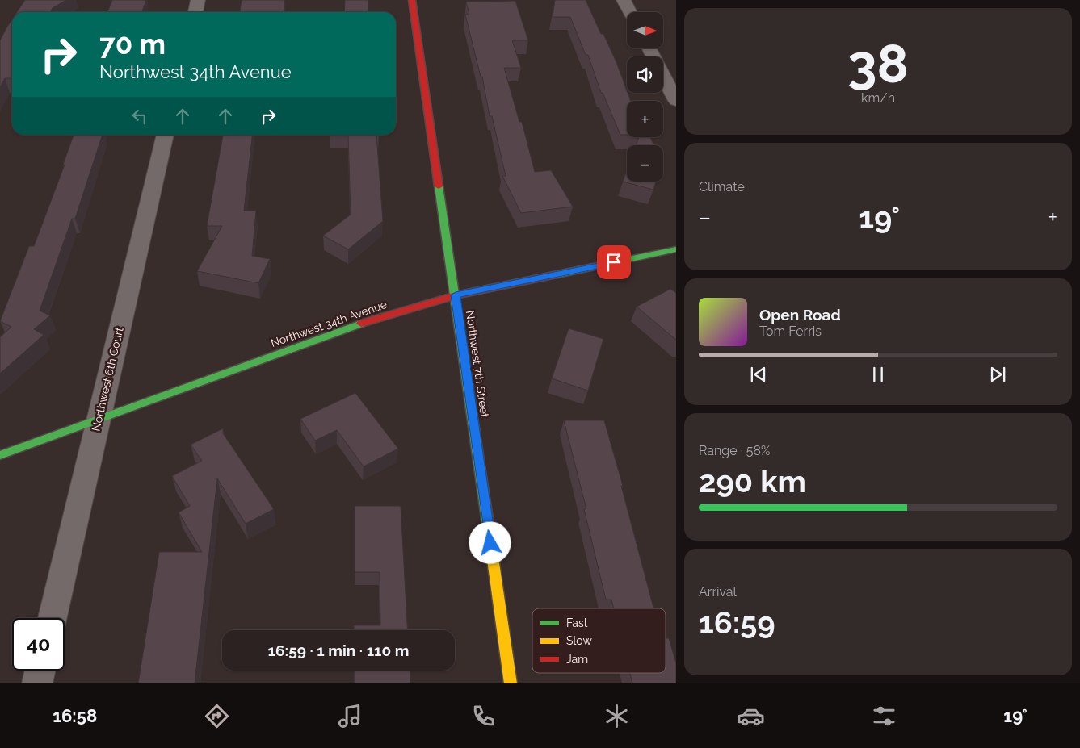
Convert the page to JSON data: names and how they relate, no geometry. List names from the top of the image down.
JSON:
{
  "streets": {
    "street": ["Northwest 34th Avenue", "Northwest 7th Street", "Northwest 6th Court"]
  },
  "crossings": [
    ["Northwest 34th Avenue", "Northwest 7th Street"],
    ["Northwest 34th Avenue", "Northwest 6th Court"]
  ],
  "legend": ["Fast", "Slow", "Jam"],
  "north": "right",
  "page": {
    "tile": [
      ["38", "km/h"],
      "Climate",
      ["Range · 58%", "290 km"],
      ["Arrival", "16:59"]
    ],
    "map_buttons": ["+", "−"],
    "turn": ["70 m", "Northwest 34th Avenue"],
    "heat": ["−", "19°", "+"],
    "song": ["Open Road", "Tom Ferris"],
    "limit": "40",
    "trip": "16:59 · 1 min · 110 m",
    "tabs": ["16:58", "19°"]
  }
}
